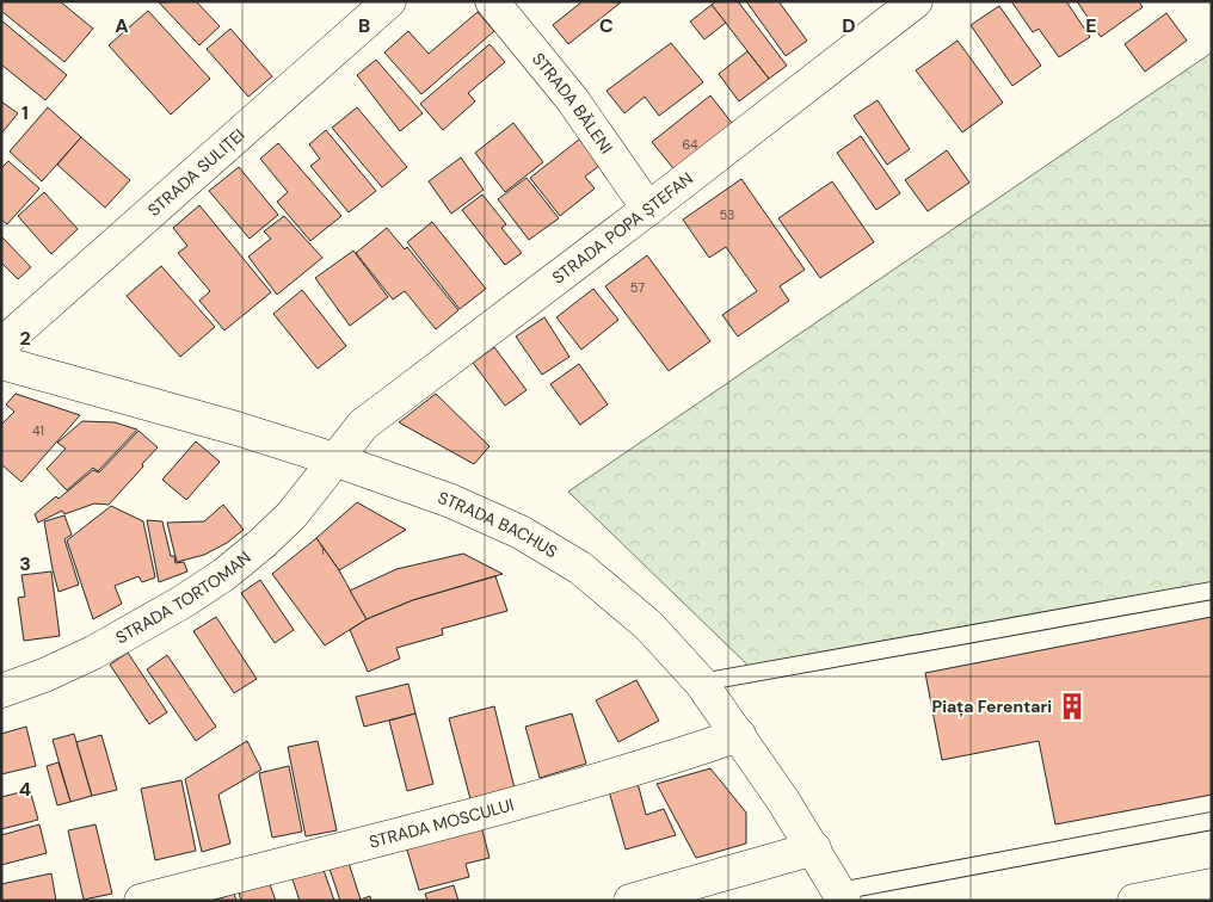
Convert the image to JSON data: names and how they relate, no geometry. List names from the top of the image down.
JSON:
{
  "streets": {
    "street": [
      "STRADA BĂLENI",
      "STRADA SULIȚEI",
      "STRADA POPA ȘTEFAN",
      "STRADA BACHUS",
      "STRADA TORTOMAN",
      "STRADA MOSCULUI"
    ]
  },
  "crossings": [
    ["STRADA BĂLENI", "STRADA POPA ȘTEFAN"],
    ["STRADA POPA ȘTEFAN", "STRADA BACHUS"],
    ["STRADA POPA ȘTEFAN", "STRADA TORTOMAN"],
    ["STRADA BACHUS", "STRADA TORTOMAN"],
    ["STRADA BACHUS", "STRADA MOSCULUI"]
  ],
  "places": {
    "building": ["Piața Ferentari"]
  },
  "house_numbers": [
    "64",
    "53",
    "57",
    "41",
    "1"
  ],
  "grid": {
    "columns": [
      "A",
      "B",
      "C",
      "D",
      "E"
    ],
    "rows": [
      "1",
      "2",
      "3",
      "4"
    ]
  }
}
